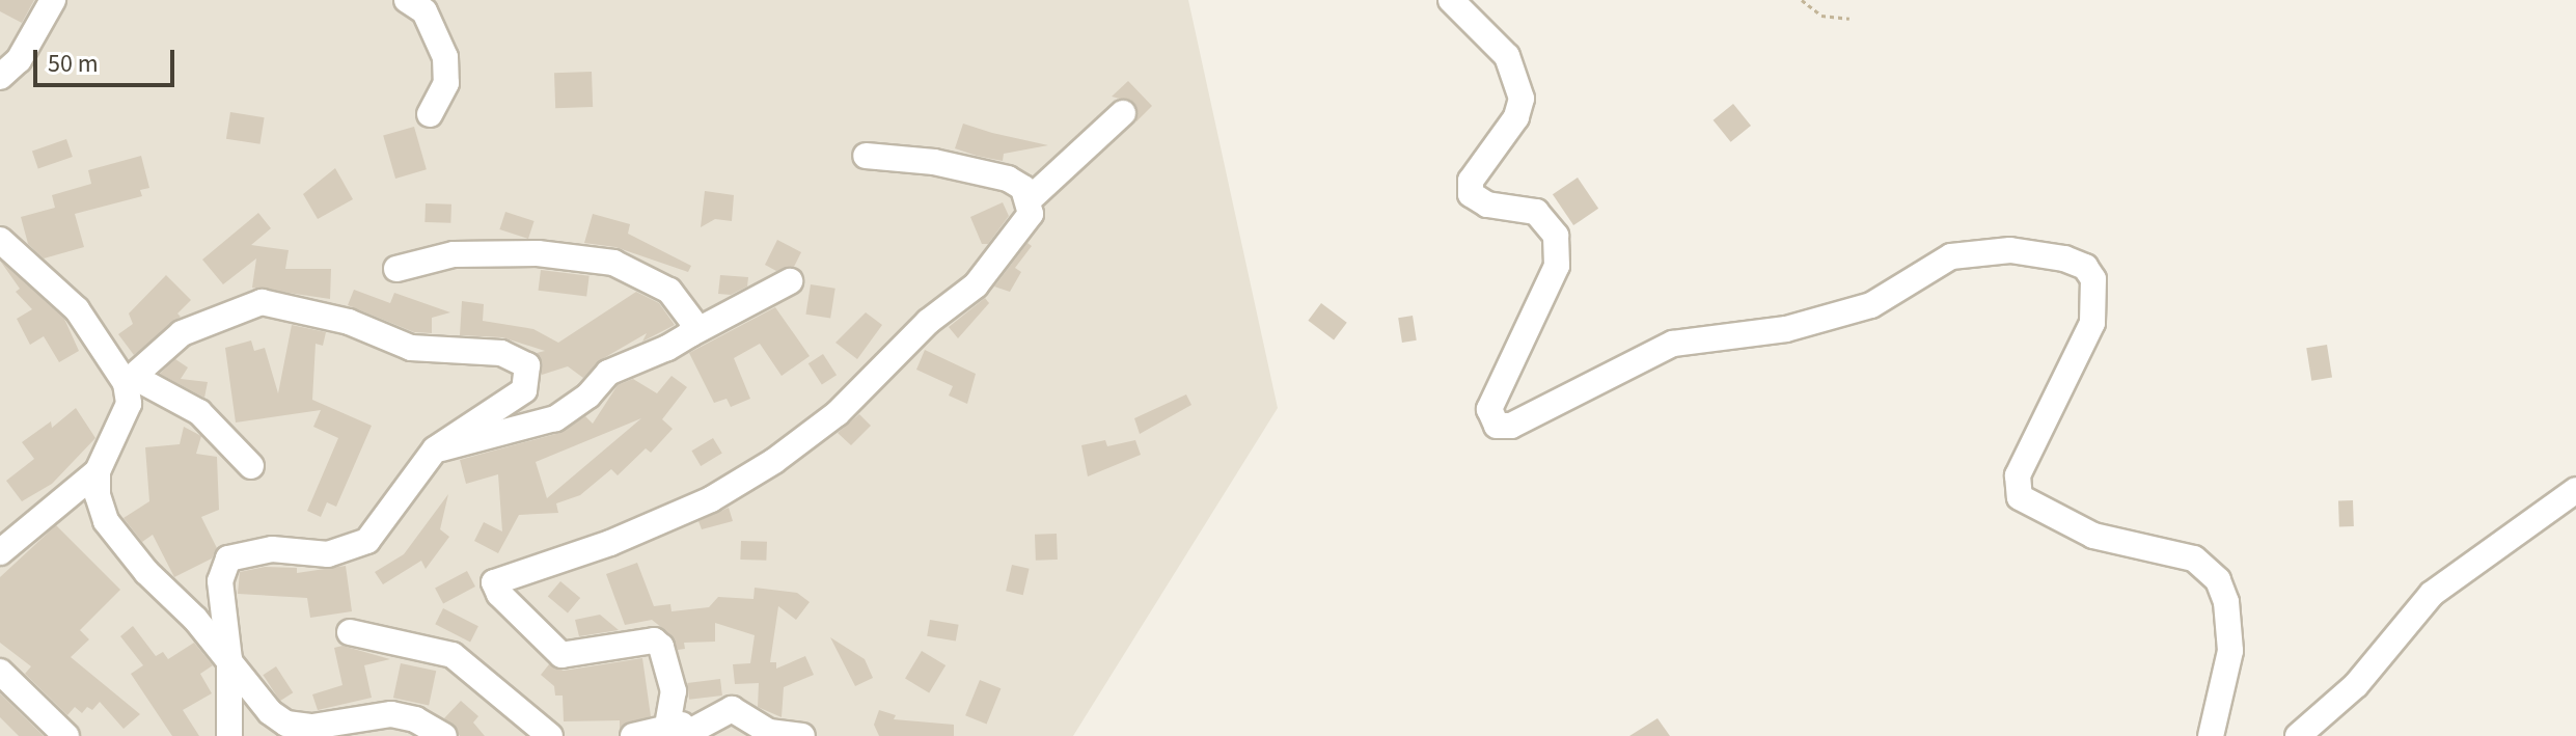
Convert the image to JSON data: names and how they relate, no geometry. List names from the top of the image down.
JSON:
{
  "scale_bar": "50 m"
}
